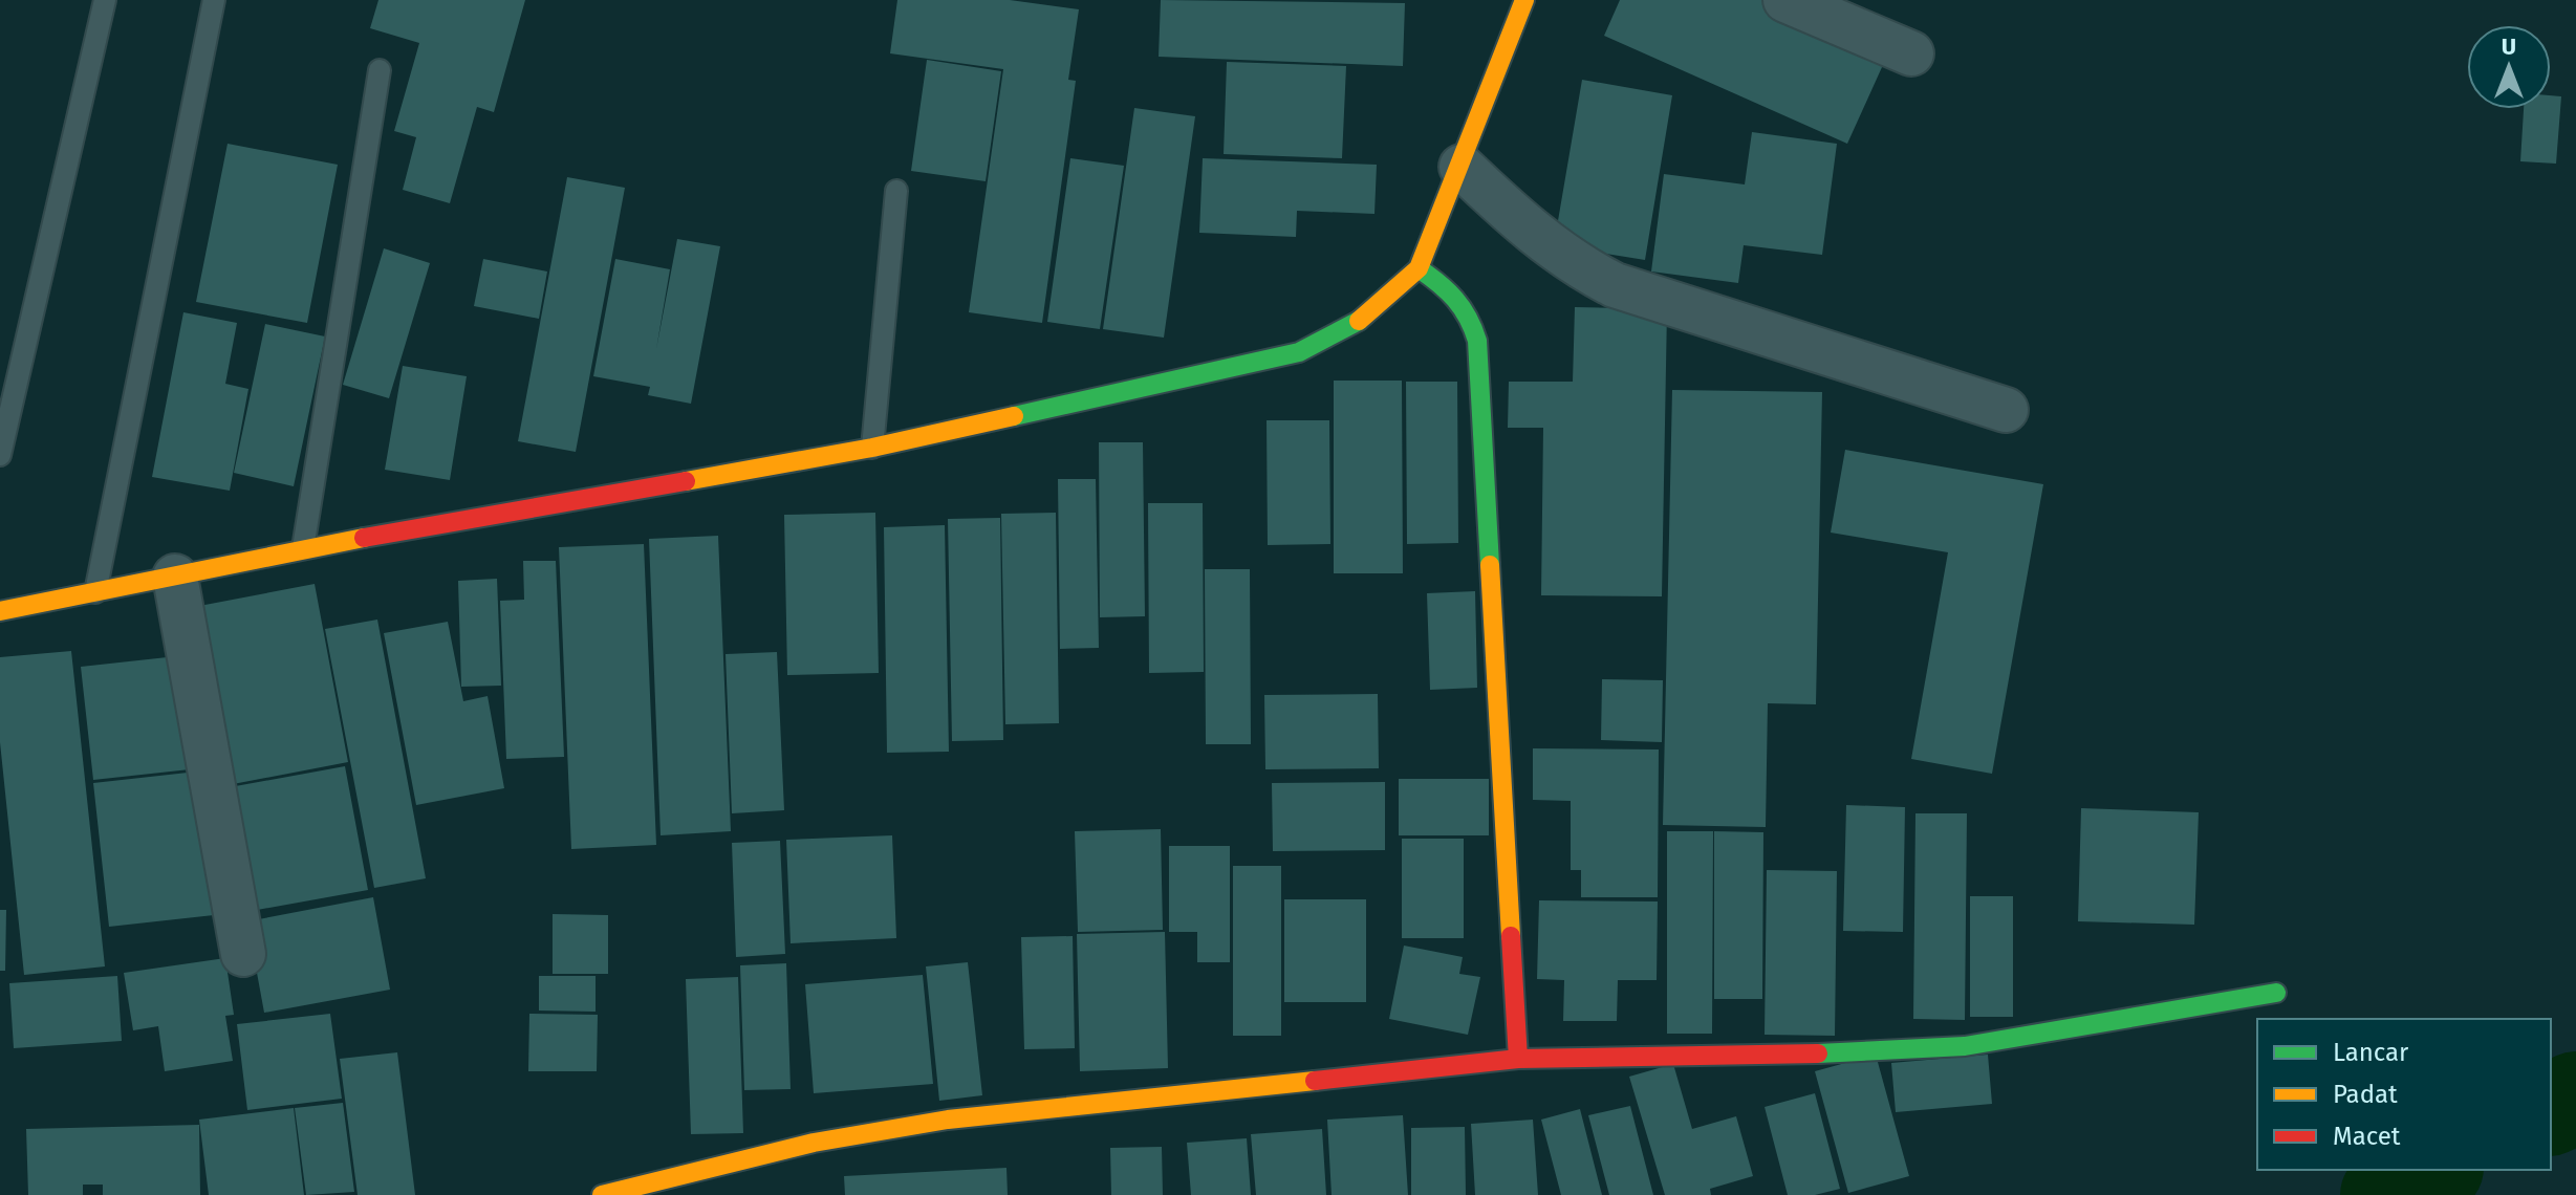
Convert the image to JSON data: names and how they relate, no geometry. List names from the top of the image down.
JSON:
{
  "legend": ["Lancar", "Padat", "Macet"],
  "north": "top"
}
